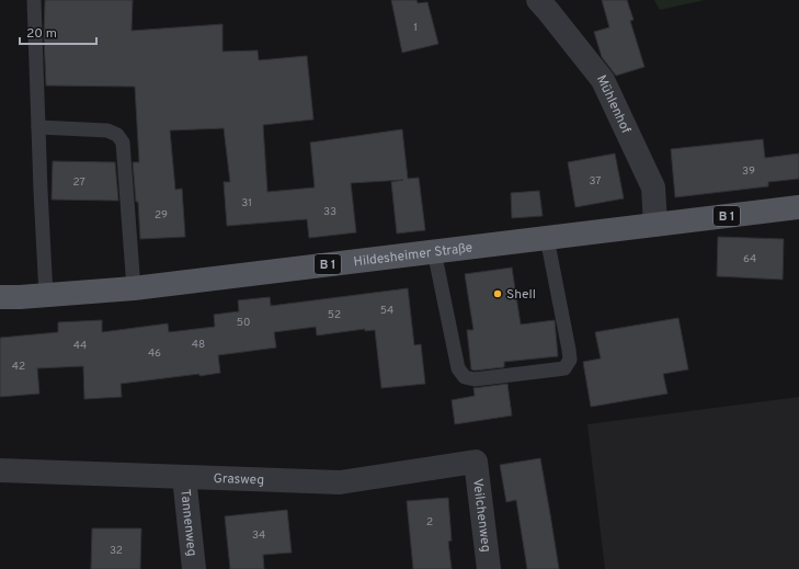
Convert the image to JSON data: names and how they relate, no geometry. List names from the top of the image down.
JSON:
{
  "streets": {
    "main road": ["B 1", "Hildesheimer Straße"],
    "street": [
      "Mühlenhof",
      "Grasweg",
      "Veilchenweg",
      "Tannenweg"
    ]
  },
  "crossings": [
    ["Mühlenhof", "Hildesheimer Straße"],
    ["Grasweg", "Veilchenweg"],
    ["Grasweg", "Tannenweg"]
  ],
  "places": ["Shell"],
  "house_numbers": [
    "1",
    "39",
    "37",
    "27",
    "31",
    "33",
    "29",
    "64",
    "54",
    "52",
    "50",
    "48",
    "44",
    "46",
    "42",
    "2",
    "34",
    "32"
  ],
  "scale_bar": "20 m"
}
